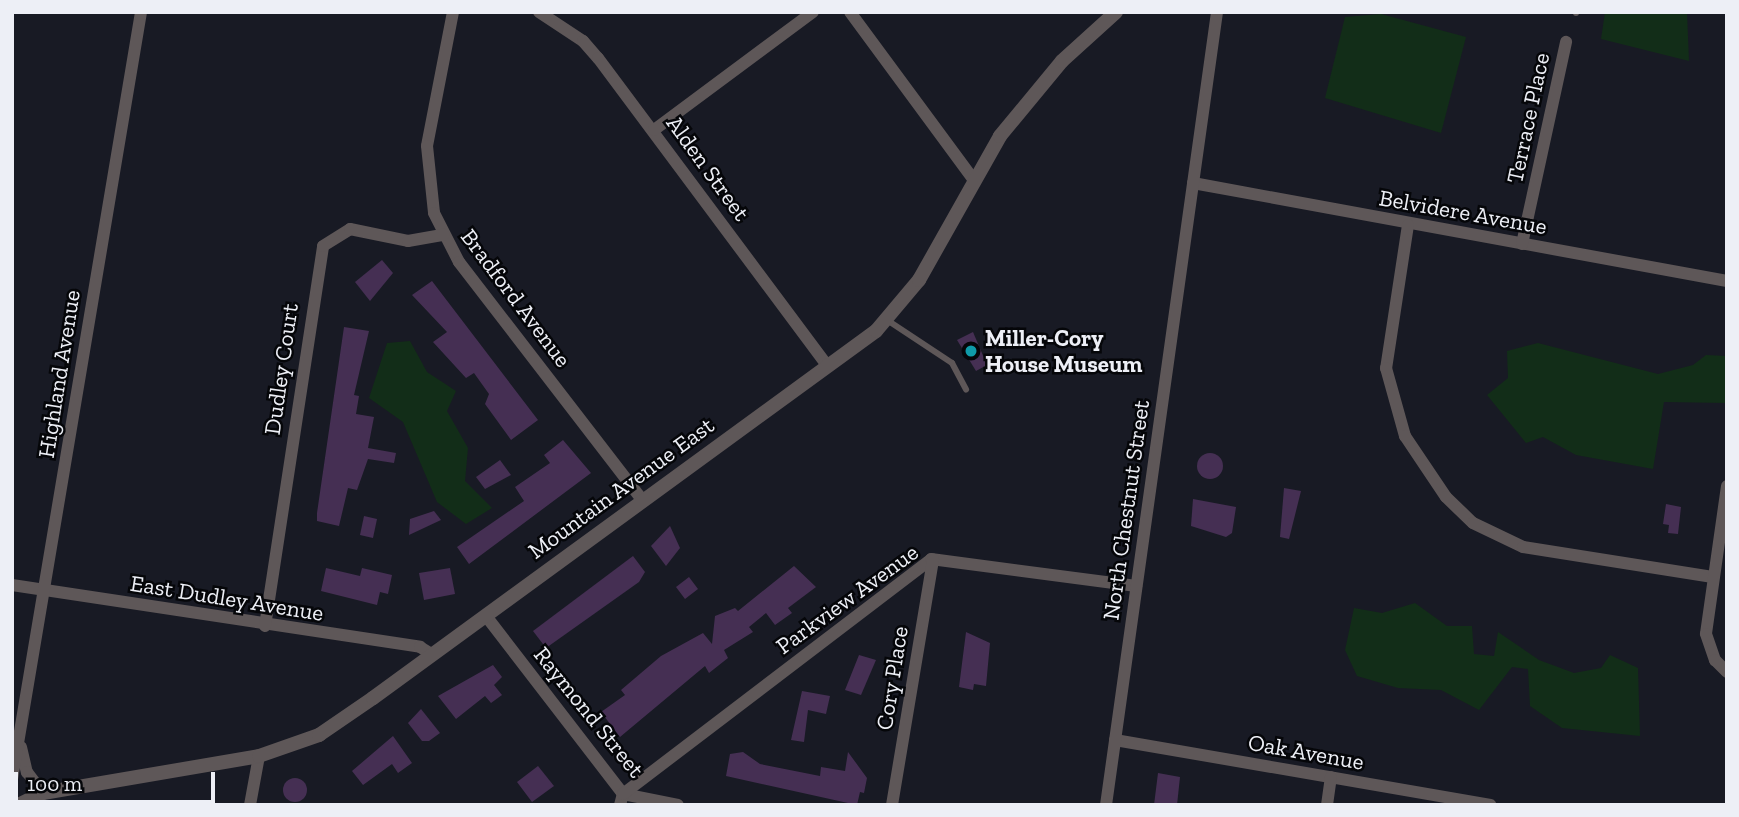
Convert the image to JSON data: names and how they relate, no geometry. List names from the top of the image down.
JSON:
{
  "streets": {
    "street": [
      "Terrace Place",
      "Alden Street",
      "Belvidere Avenue",
      "Bradford Avenue",
      "Dudley Court",
      "Highland Avenue",
      "Mountain Avenue East",
      "North Chestnut Street",
      "East Dudley Avenue",
      "Parkview Avenue",
      "Cory Place",
      "Raymond Street",
      "Oak Avenue"
    ]
  },
  "crossings": [
    ["Terrace Place", "Belvidere Avenue"],
    ["Alden Street", "Mountain Avenue East"],
    ["Belvidere Avenue", "North Chestnut Street"],
    ["Bradford Avenue", "Dudley Court"],
    ["Bradford Avenue", "Mountain Avenue East"],
    ["Dudley Court", "East Dudley Avenue"],
    ["Highland Avenue", "Mountain Avenue East"],
    ["Highland Avenue", "East Dudley Avenue"],
    ["Mountain Avenue East", "East Dudley Avenue"],
    ["Mountain Avenue East", "Raymond Street"],
    ["North Chestnut Street", "Parkview Avenue"],
    ["North Chestnut Street", "Oak Avenue"],
    ["Parkview Avenue", "Cory Place"],
    ["Parkview Avenue", "Raymond Street"]
  ],
  "places": ["Miller-Cory House Museum"],
  "scale_bar": "100 m"
}
